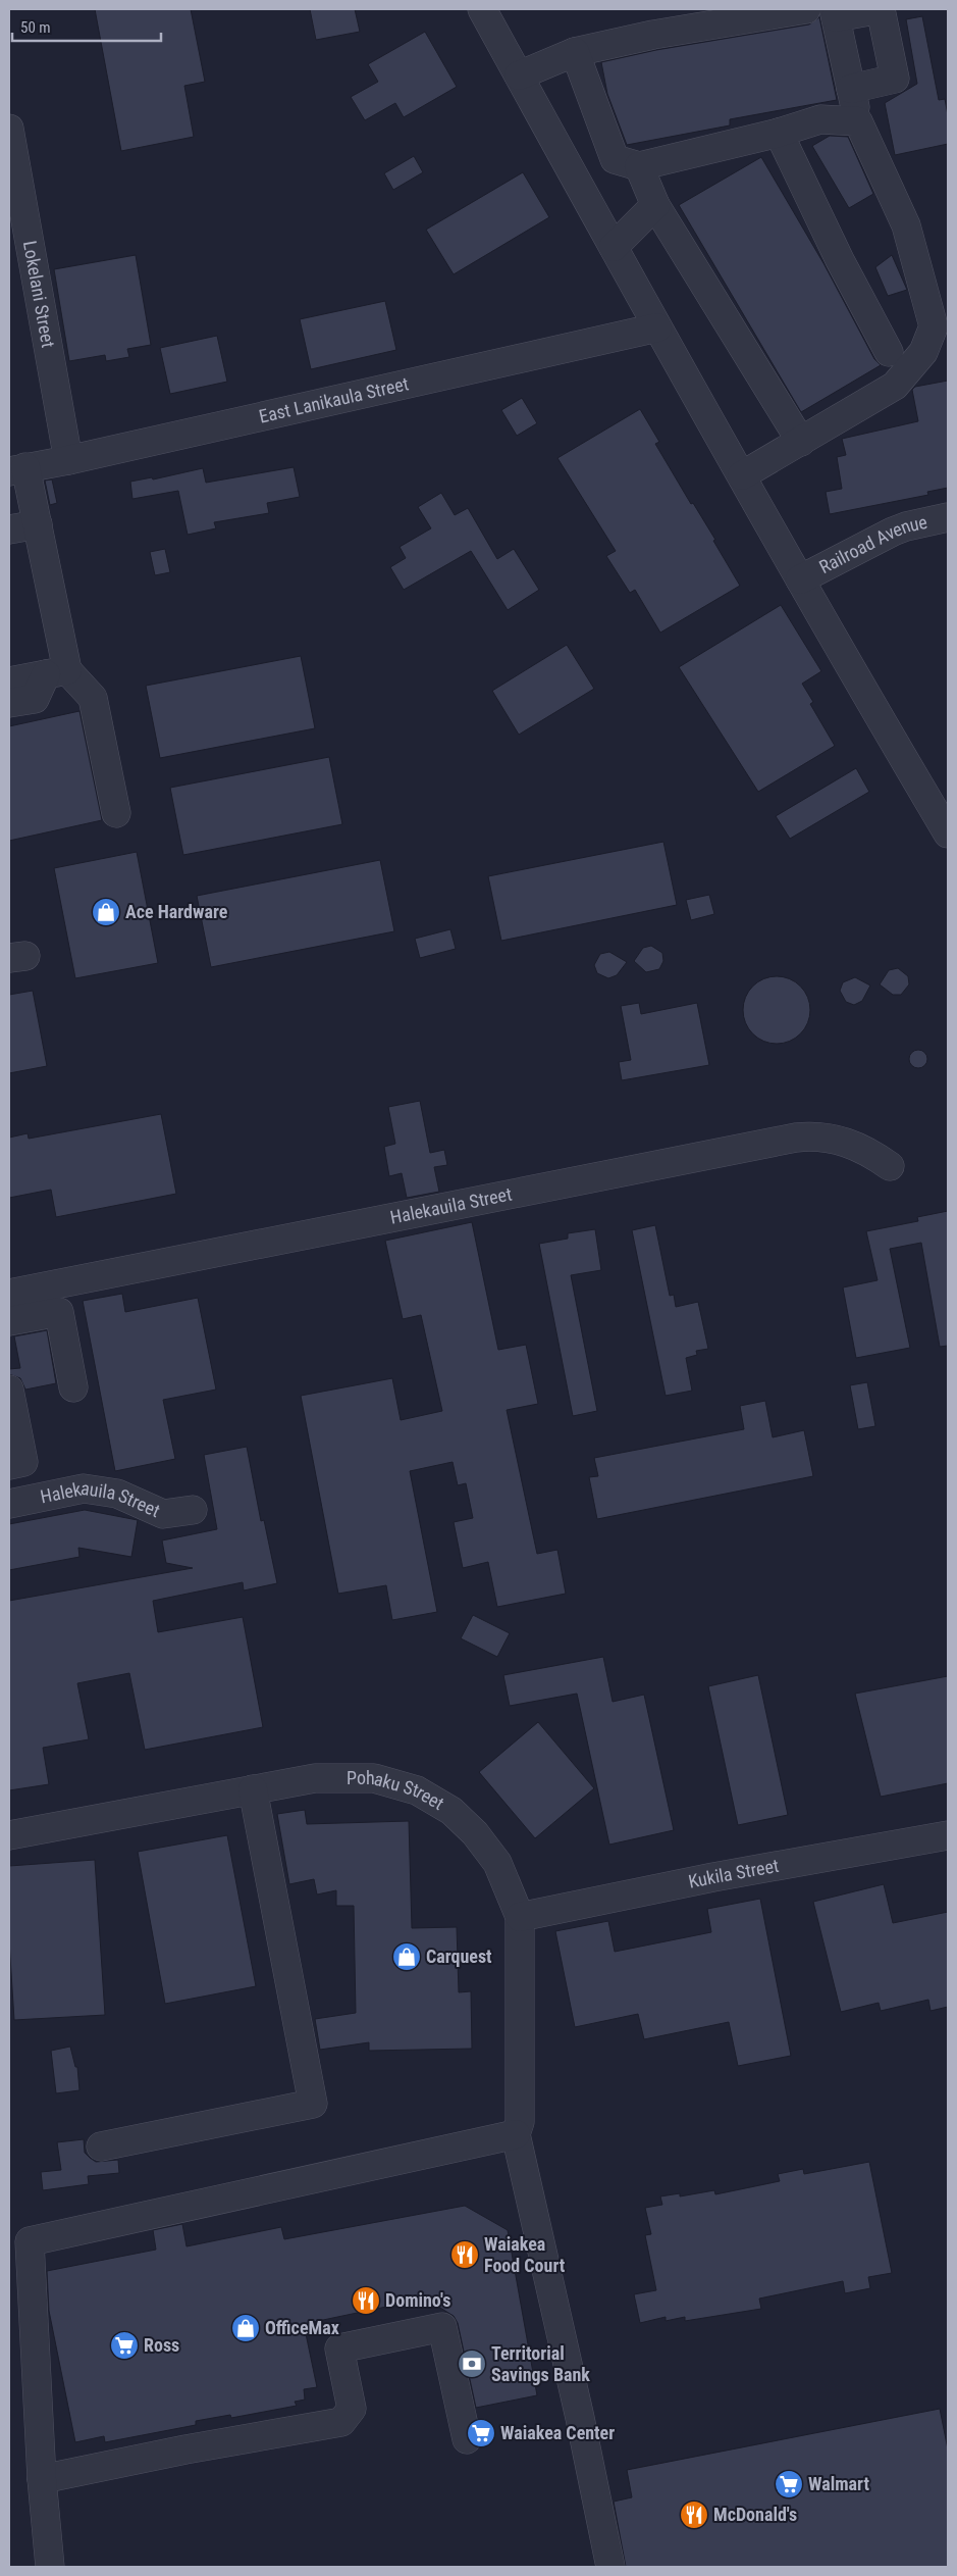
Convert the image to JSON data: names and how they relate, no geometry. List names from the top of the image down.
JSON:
{
  "streets": {
    "street": [
      "Lokelani Street",
      "East Lanikaula Street",
      "Railroad Avenue",
      "Halekauila Street",
      "Pohaku Street",
      "Kukila Street"
    ]
  },
  "crossings": [
    ["Lokelani Street", "East Lanikaula Street"],
    ["Pohaku Street", "Kukila Street"]
  ],
  "places": {
    "shop": ["Ace Hardware", "Carquest", "OfficeMax"],
    "restaurant": ["Waiakea Food Court", "Domino's", "McDonald's"],
    "supermarket": ["Ross", "Waiakea Center", "Walmart"],
    "bank": ["Territorial Savings Bank"]
  },
  "scale_bar": "50 m"
}
